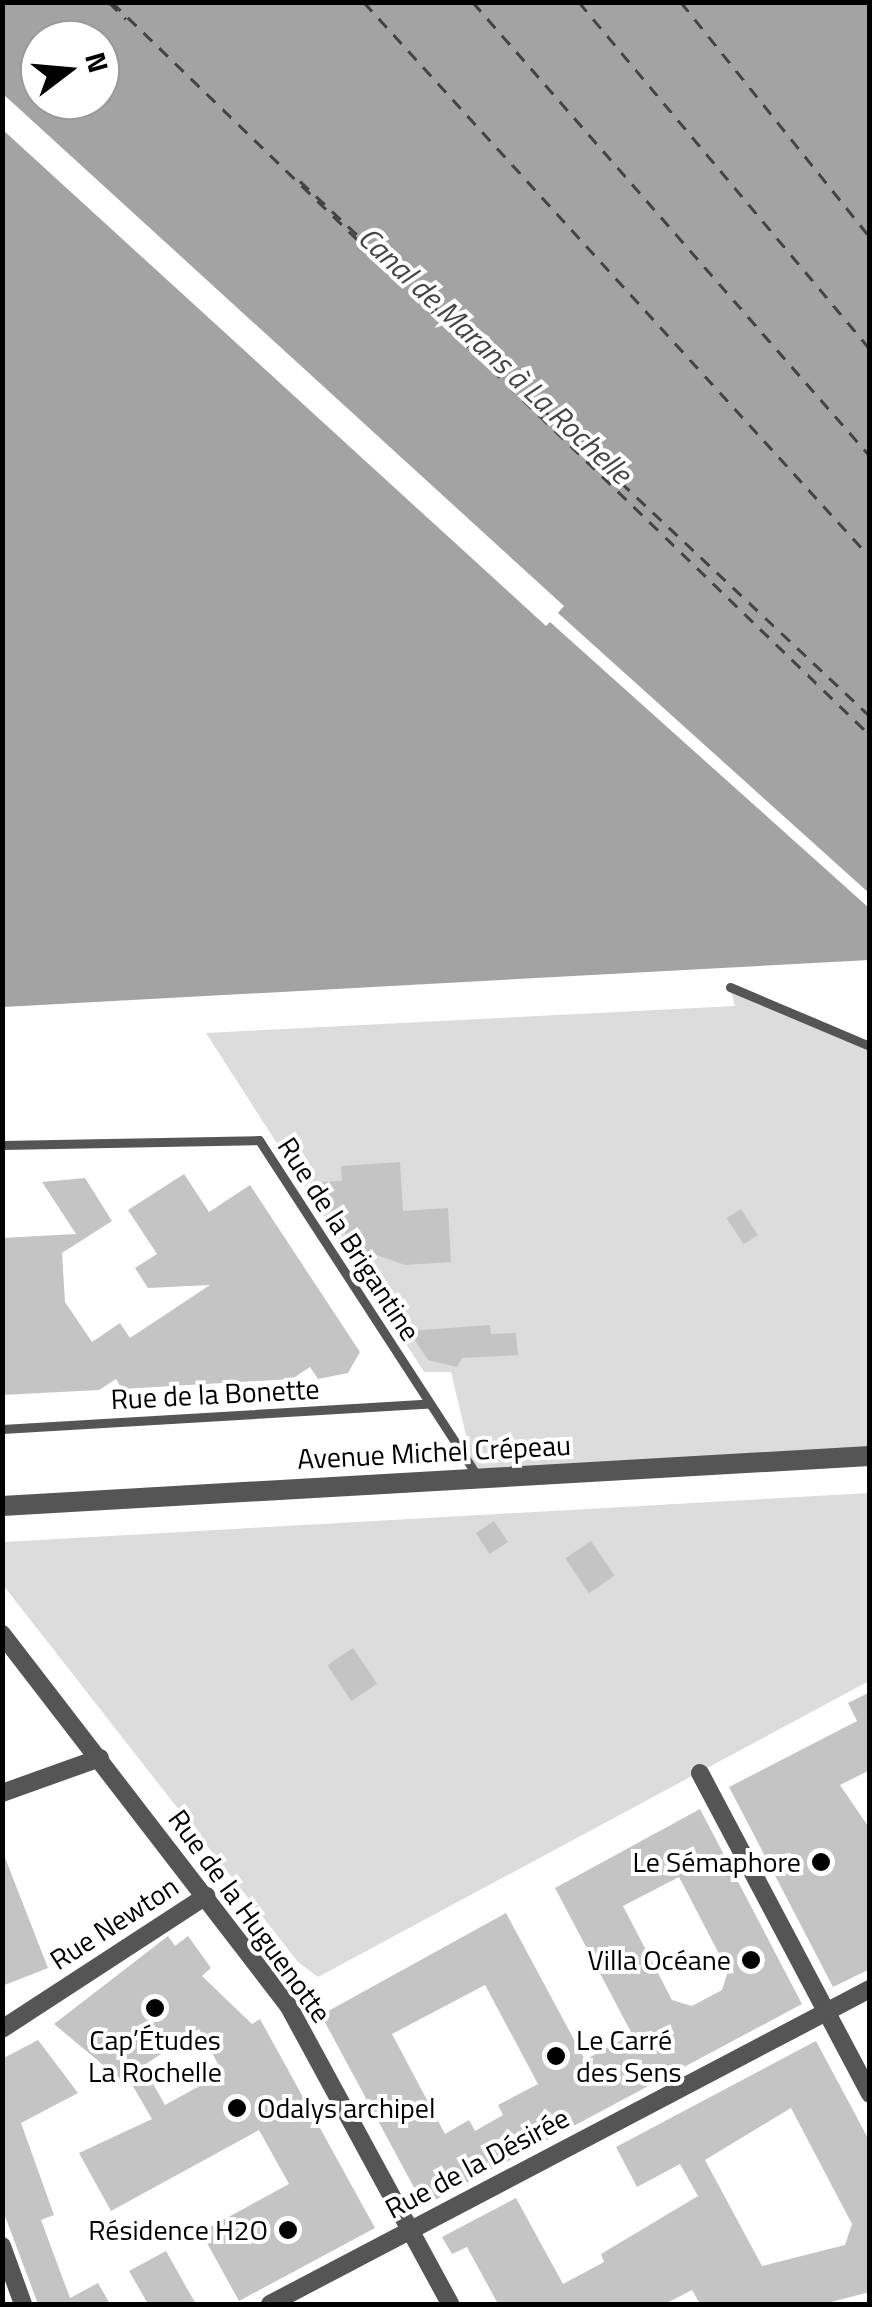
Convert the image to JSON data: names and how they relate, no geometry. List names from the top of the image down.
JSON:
{
  "streets": {
    "street": [
      "Avenue Michel Crépeau",
      "Rue de la Huguenotte",
      "Rue Newton",
      "Rue de la Désirée"
    ],
    "lane": ["Rue de la Brigantine", "Rue de la Bonette"]
  },
  "crossings": [
    ["Rue de la Brigantine", "Rue de la Bonette"],
    ["Rue de la Brigantine", "Avenue Michel Crépeau"],
    ["Rue de la Huguenotte", "Rue Newton"],
    ["Rue de la Huguenotte", "Rue de la Désirée"]
  ],
  "water": ["Canal de Marans à La Rochelle"],
  "places": [
    "Le Sémaphore",
    "Villa Océane",
    "Cap’Études La Rochelle",
    "Le Carré des Sens",
    "Odalys archipel",
    "Résidence H2O"
  ],
  "north": "right"
}
